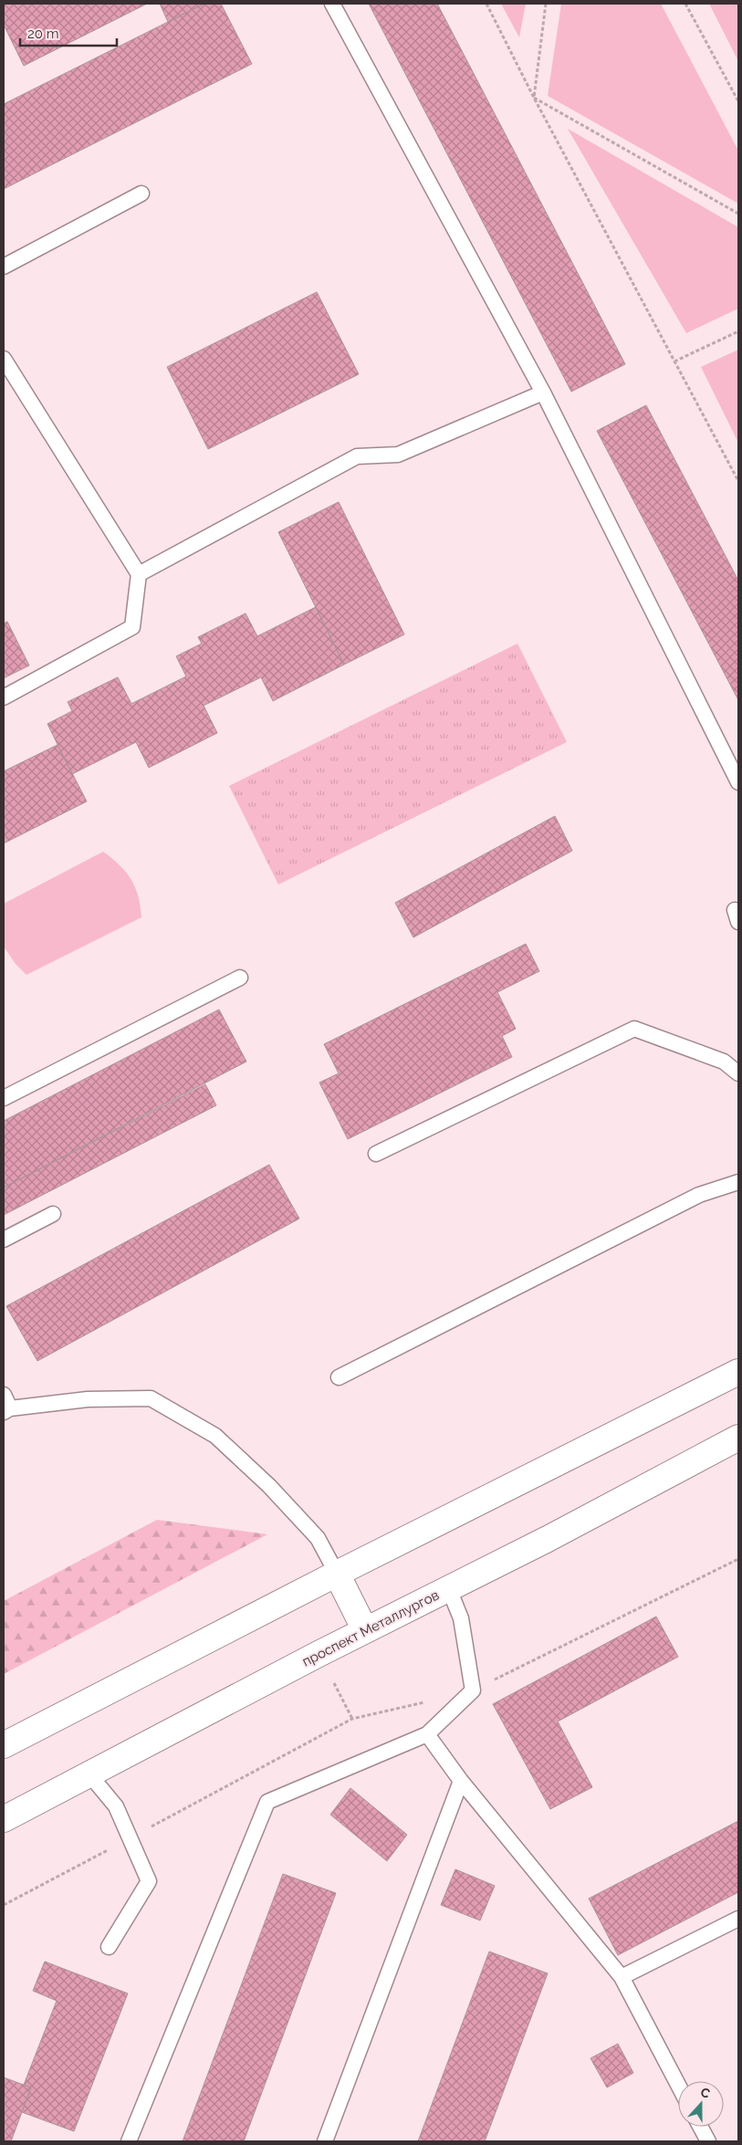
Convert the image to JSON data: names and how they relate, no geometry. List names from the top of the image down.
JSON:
{
  "streets": {
    "main road": ["проспект Металлургов"]
  },
  "scale_bar": "20 m",
  "north": "top"
}
